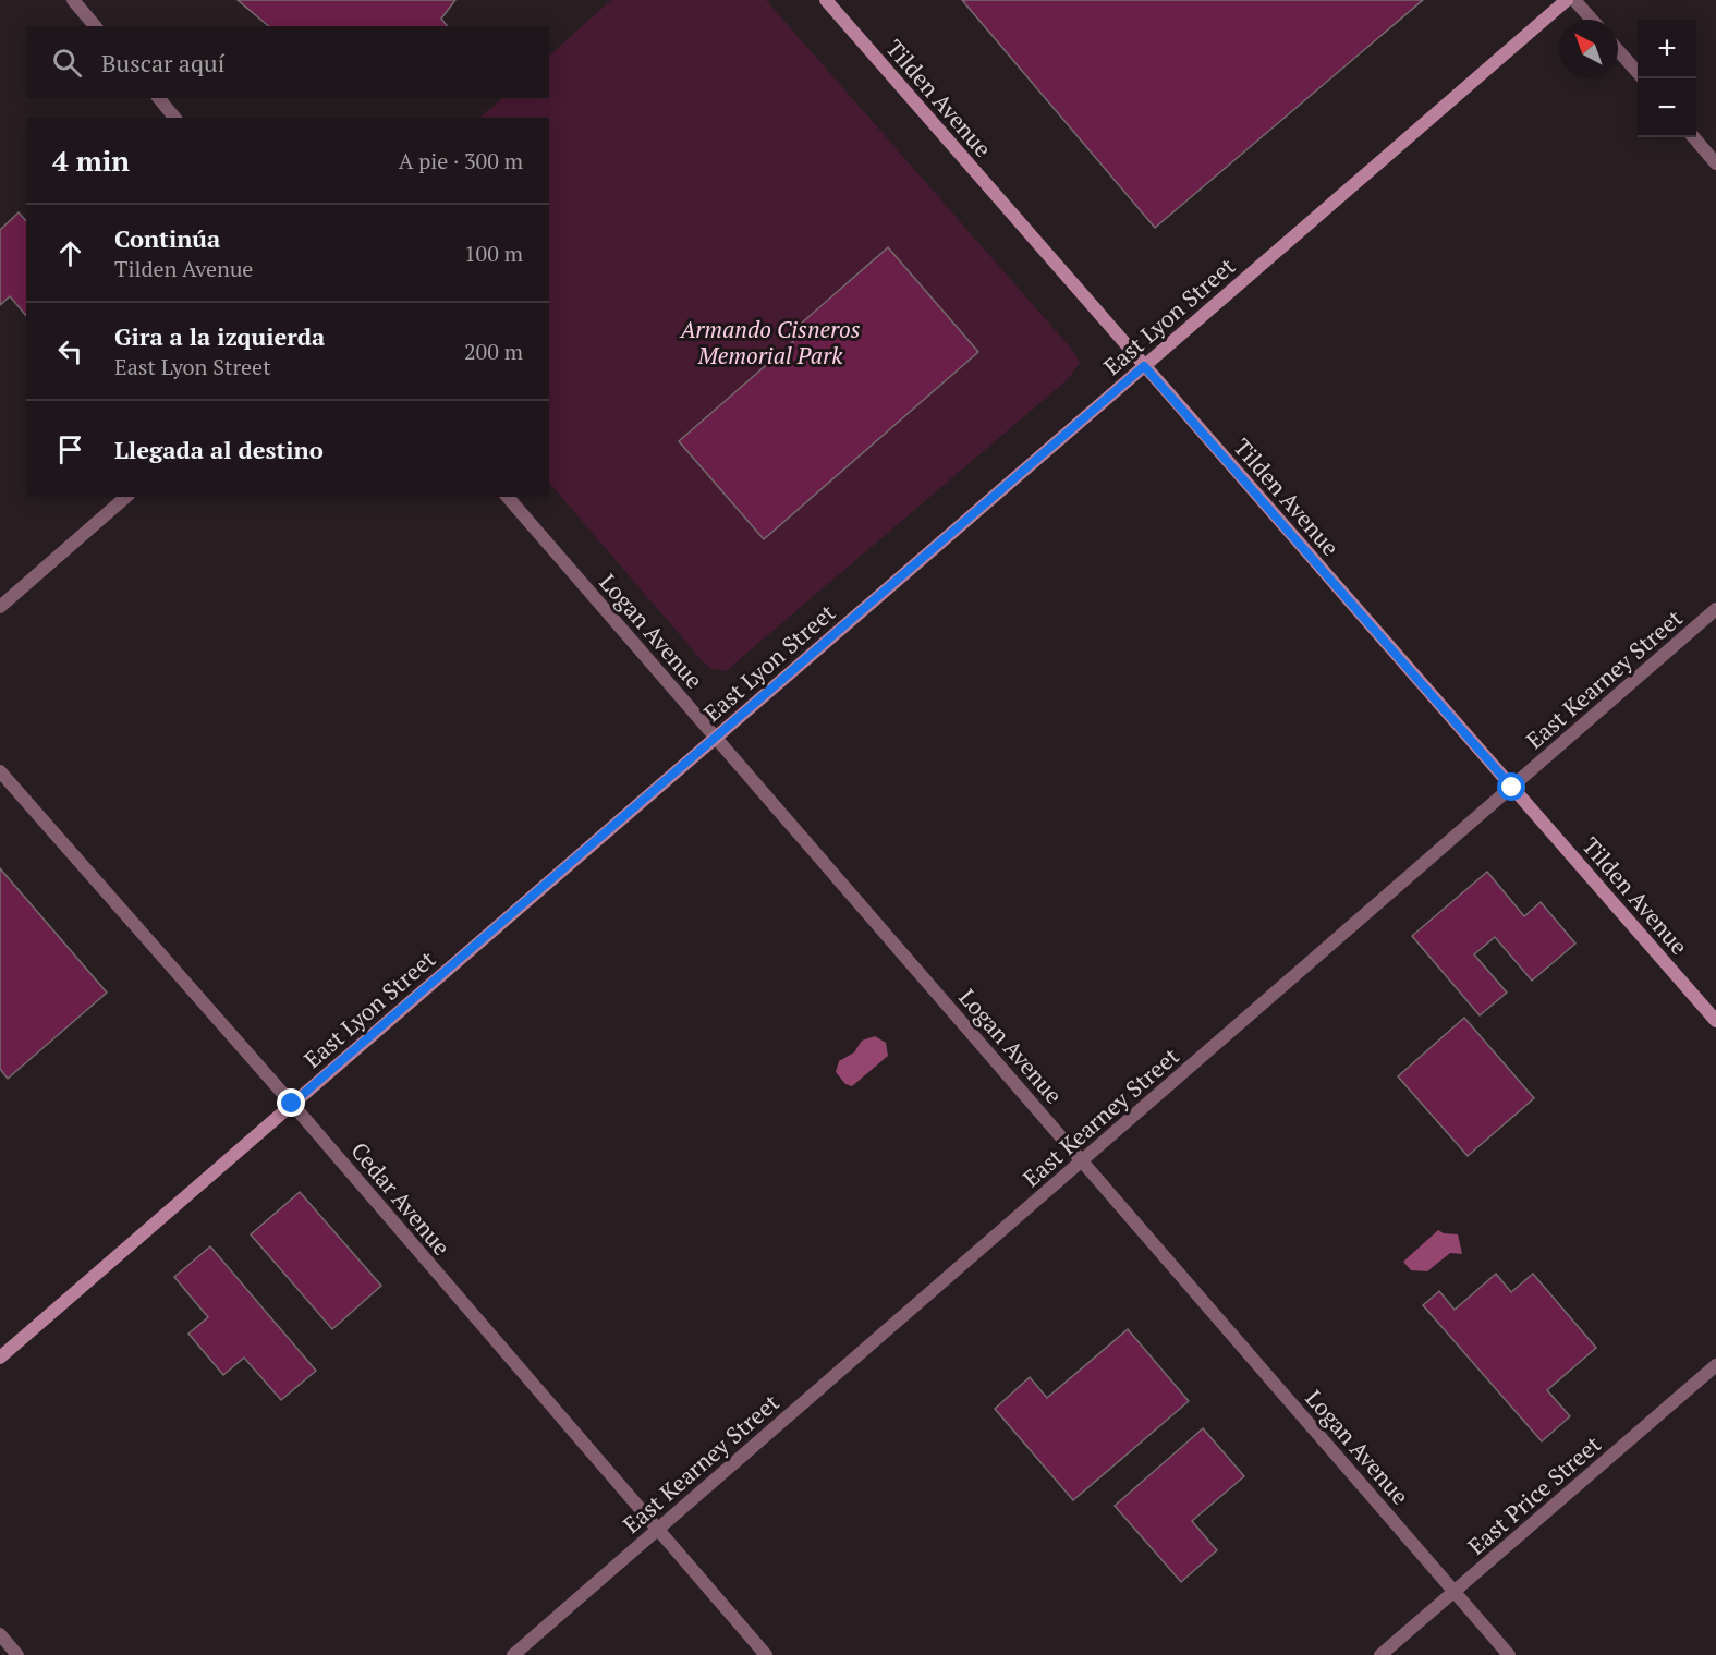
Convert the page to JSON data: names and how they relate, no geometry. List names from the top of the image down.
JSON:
{
  "streets": {
    "main road": ["Tilden Avenue", "East Lyon Street"],
    "street": [
      "Logan Avenue",
      "East Kearney Street",
      "Cedar Avenue",
      "East Price Street"
    ]
  },
  "crossings": [
    ["Tilden Avenue", "East Lyon Street"],
    ["Tilden Avenue", "East Kearney Street"],
    ["East Lyon Street", "Logan Avenue"],
    ["East Lyon Street", "Cedar Avenue"],
    ["Logan Avenue", "East Kearney Street"],
    ["Logan Avenue", "East Price Street"],
    ["East Kearney Street", "Cedar Avenue"]
  ],
  "parks": ["Armando Cisneros Memorial Park"],
  "north": "top left",
  "page": {
    "map_buttons": ["+", "−"],
    "search": "Buscar aquí",
    "heading": ["4 min", "A pie · 300 m"],
    "list": [
      ["Continúa", "Tilden Avenue", "100 m"],
      ["Gira a la izquierda", "East Lyon Street", "200 m"],
      "Llegada al destino"
    ]
  }
}
